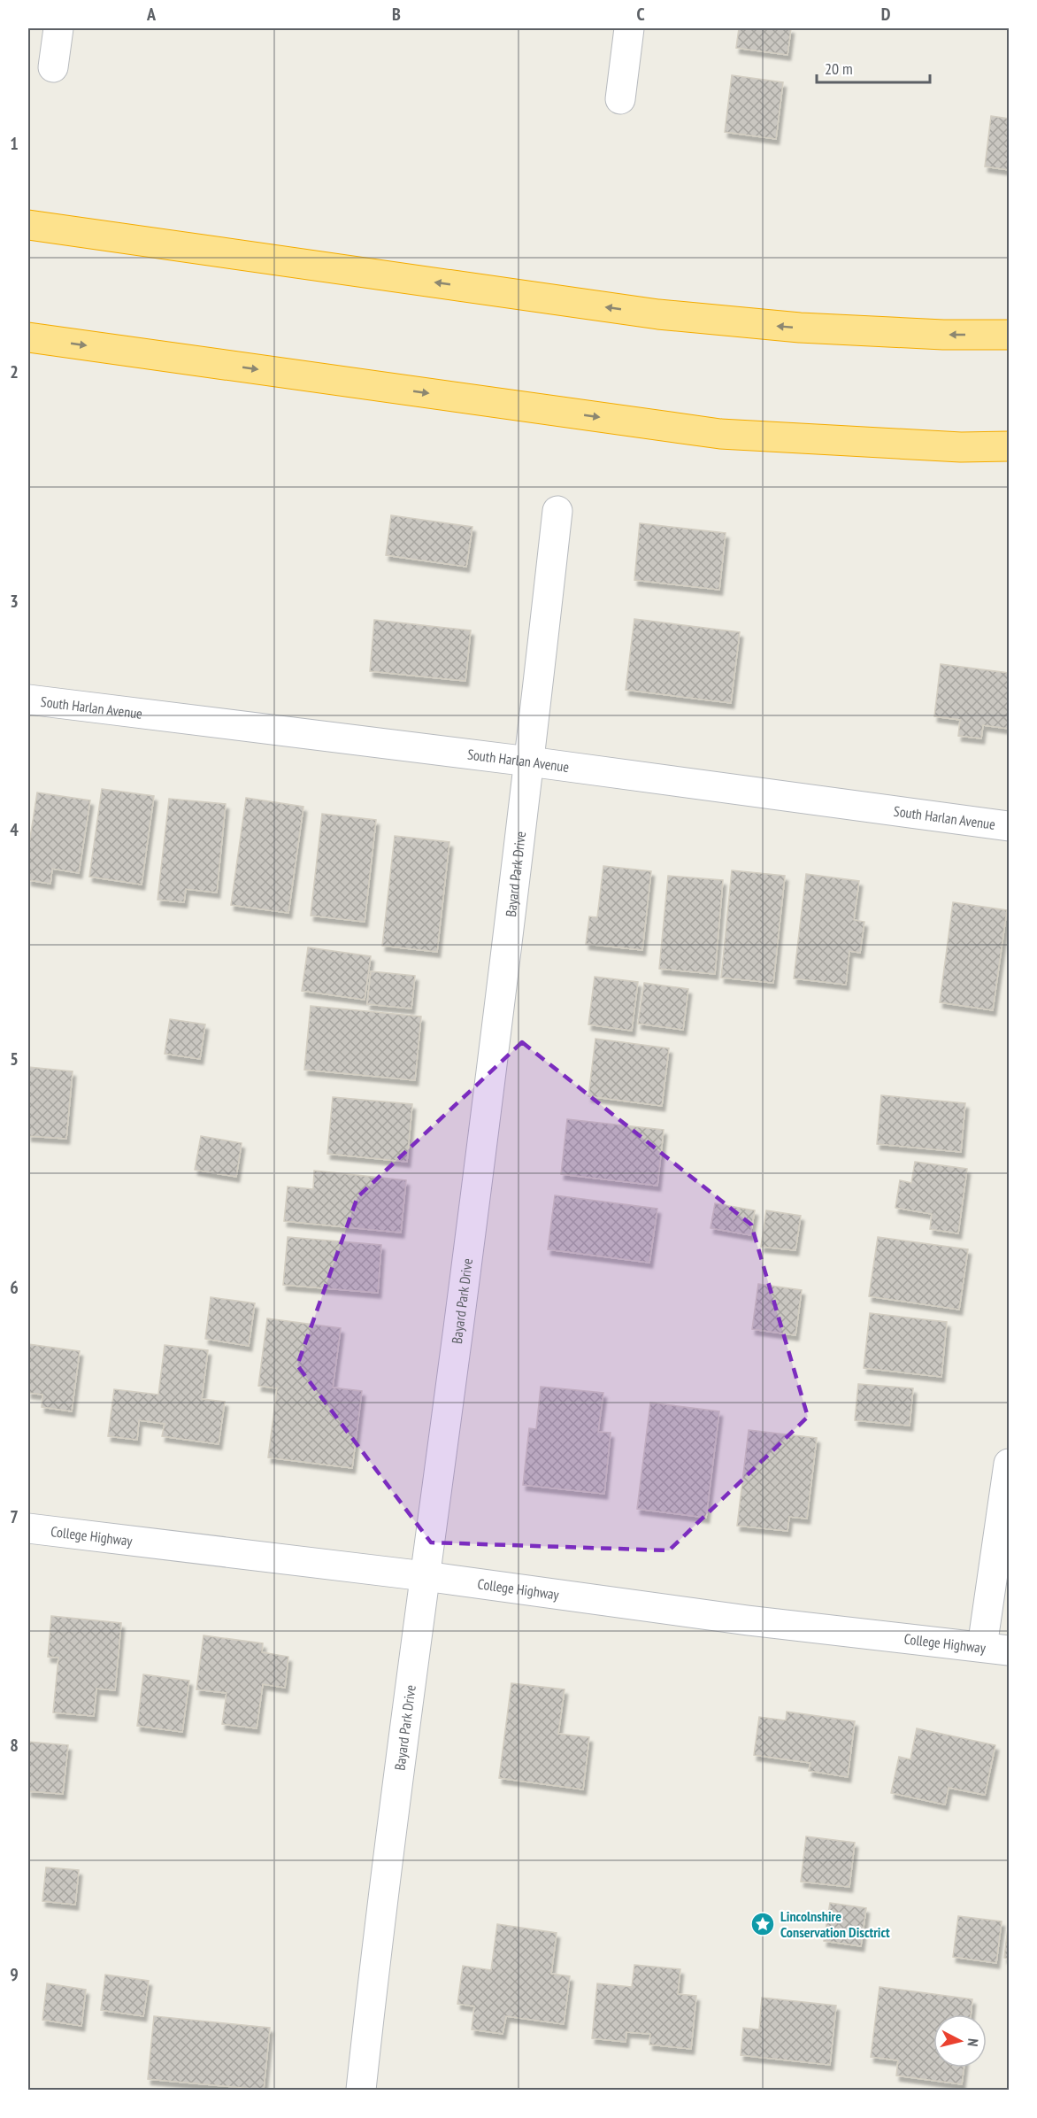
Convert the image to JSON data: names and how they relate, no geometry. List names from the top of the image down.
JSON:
{
  "streets": {
    "street": ["South Harlan Avenue", "Bayard Park Drive", "College Highway"]
  },
  "crossings": [
    ["South Harlan Avenue", "Bayard Park Drive"],
    ["Bayard Park Drive", "College Highway"]
  ],
  "places": {
    "place": ["Lincolnshire Conservation Disctrict"]
  },
  "scale_bar": "20 m",
  "north": "right",
  "grid": {
    "columns": [
      "A",
      "B",
      "C",
      "D"
    ],
    "rows": [
      "1",
      "2",
      "3",
      "4",
      "5",
      "6",
      "7",
      "8",
      "9"
    ]
  }
}
